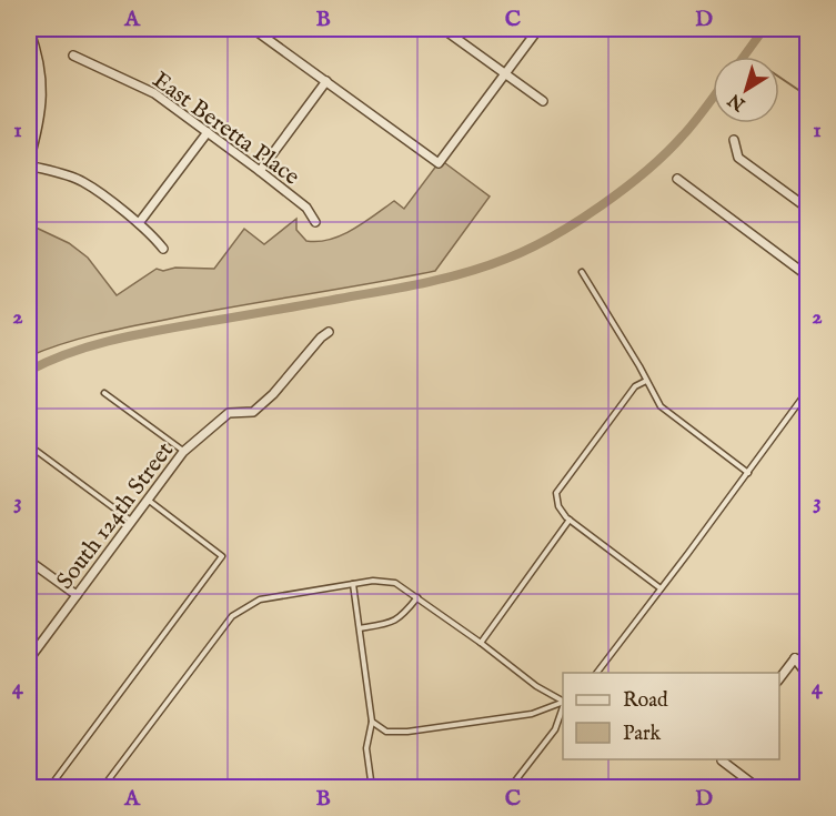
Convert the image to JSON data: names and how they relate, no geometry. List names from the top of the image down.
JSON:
{
  "streets": {
    "street": ["East Beretta Place", "South 124th Street"]
  },
  "legend": ["Road", "Park"],
  "north": "bottom left",
  "grid": {
    "columns": [
      "A",
      "B",
      "C",
      "D"
    ],
    "rows": [
      "1",
      "2",
      "3",
      "4"
    ]
  }
}
